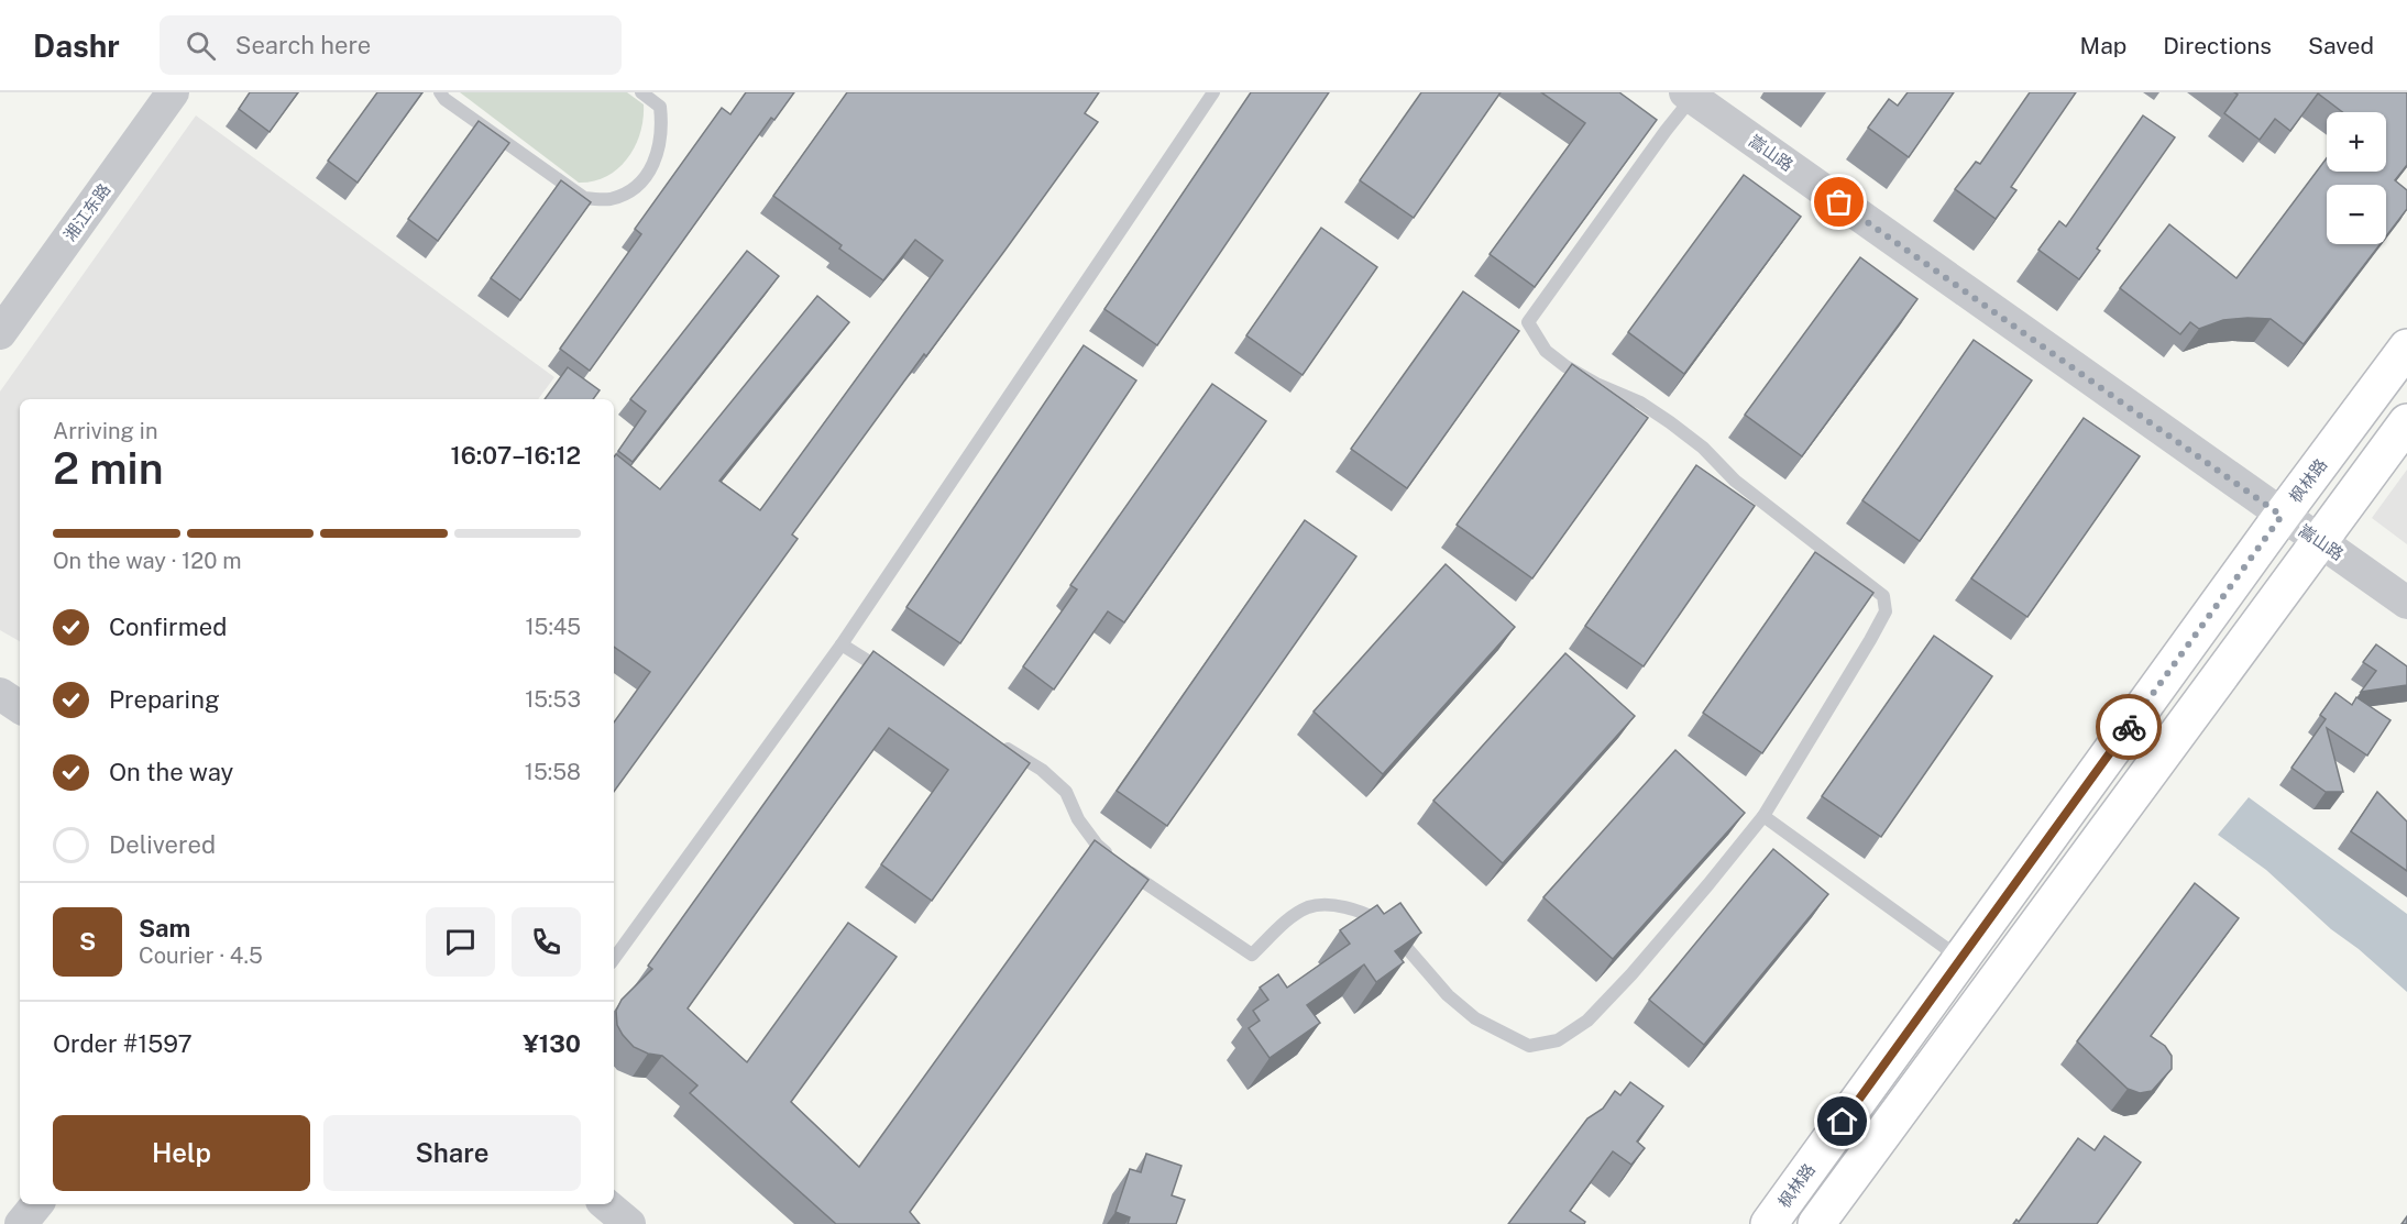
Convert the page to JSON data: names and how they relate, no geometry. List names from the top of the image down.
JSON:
{
  "streets": {
    "main road": ["枫林路"],
    "street": ["嵩山路", "湘江东路"]
  },
  "crossings": [
    ["嵩山路", "枫林路"]
  ],
  "page": {
    "header": "Dashr",
    "search": "Search here",
    "nav": ["Map", "Directions", "Saved"],
    "map_buttons": ["+", "−"],
    "heading": ["2 min", "Arriving in", "16:07–16:12"],
    "panel": [
      "Sam",
      "Courier · 4.5",
      "Order #1597",
      "¥130"
    ],
    "bar": "On the way · 120 m",
    "list": [
      ["Confirmed", "15:45"],
      ["Preparing", "15:53"],
      ["On the way", "15:58"],
      "Delivered"
    ],
    "round": "S",
    "buttons": ["Help", "Share"]
  }
}
